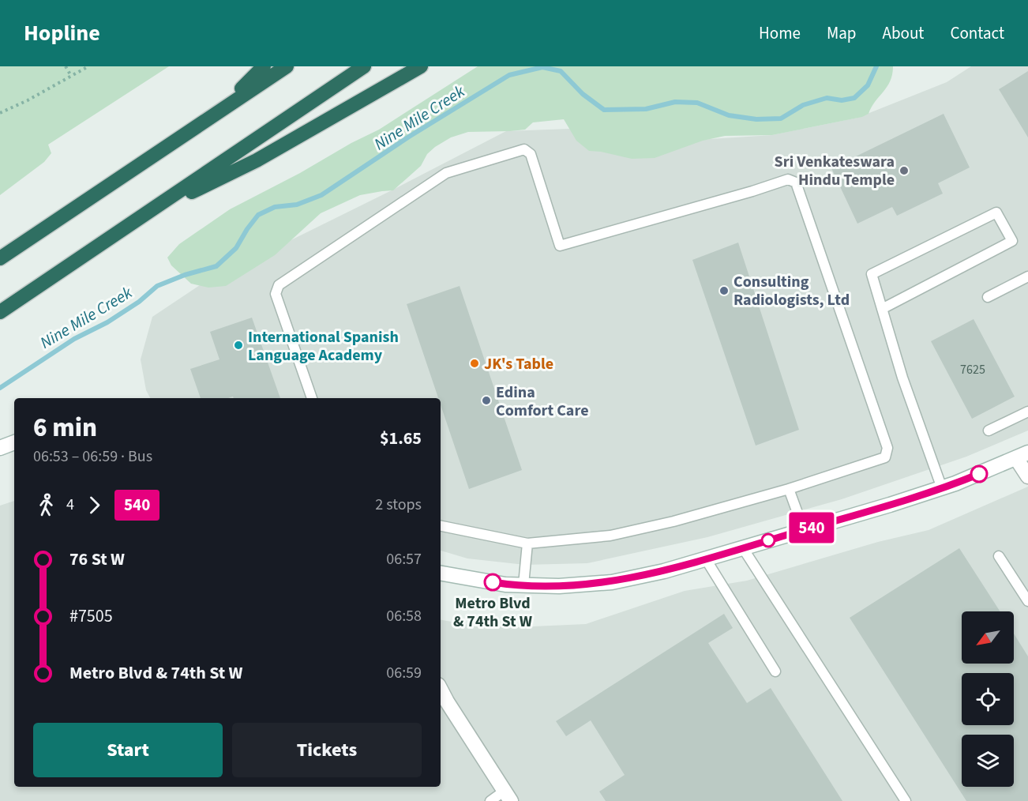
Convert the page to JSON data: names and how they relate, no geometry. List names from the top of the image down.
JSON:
{
  "water": ["Nine Mile Creek"],
  "places": [
    "Sri Venkateswara Hindu Temple",
    "Consulting Radiologists, Ltd",
    "International Spanish Language Academy",
    "JK's Table",
    "Edina Comfort Care",
    "Metro Blvd & 74th St W"
  ],
  "lines": ["bus line 540"],
  "house_numbers": ["7625"],
  "north": "bottom left",
  "page": {
    "header": "Hopline",
    "nav": [
      "Home",
      "Map",
      "About",
      "Contact"
    ],
    "on_map": "540",
    "heading": ["6 min", "06:53 – 06:59 · Bus", "$1.65"],
    "legs": ["4", "540", "2 stops"],
    "list": [
      {
        "name": "76 St W",
        "value": "06:57"
      },
      {
        "name": "#7505",
        "value": "06:58"
      },
      {
        "name": "Metro Blvd & 74th St W",
        "value": "06:59"
      }
    ],
    "buttons": ["Start", "Tickets"]
  }
}
